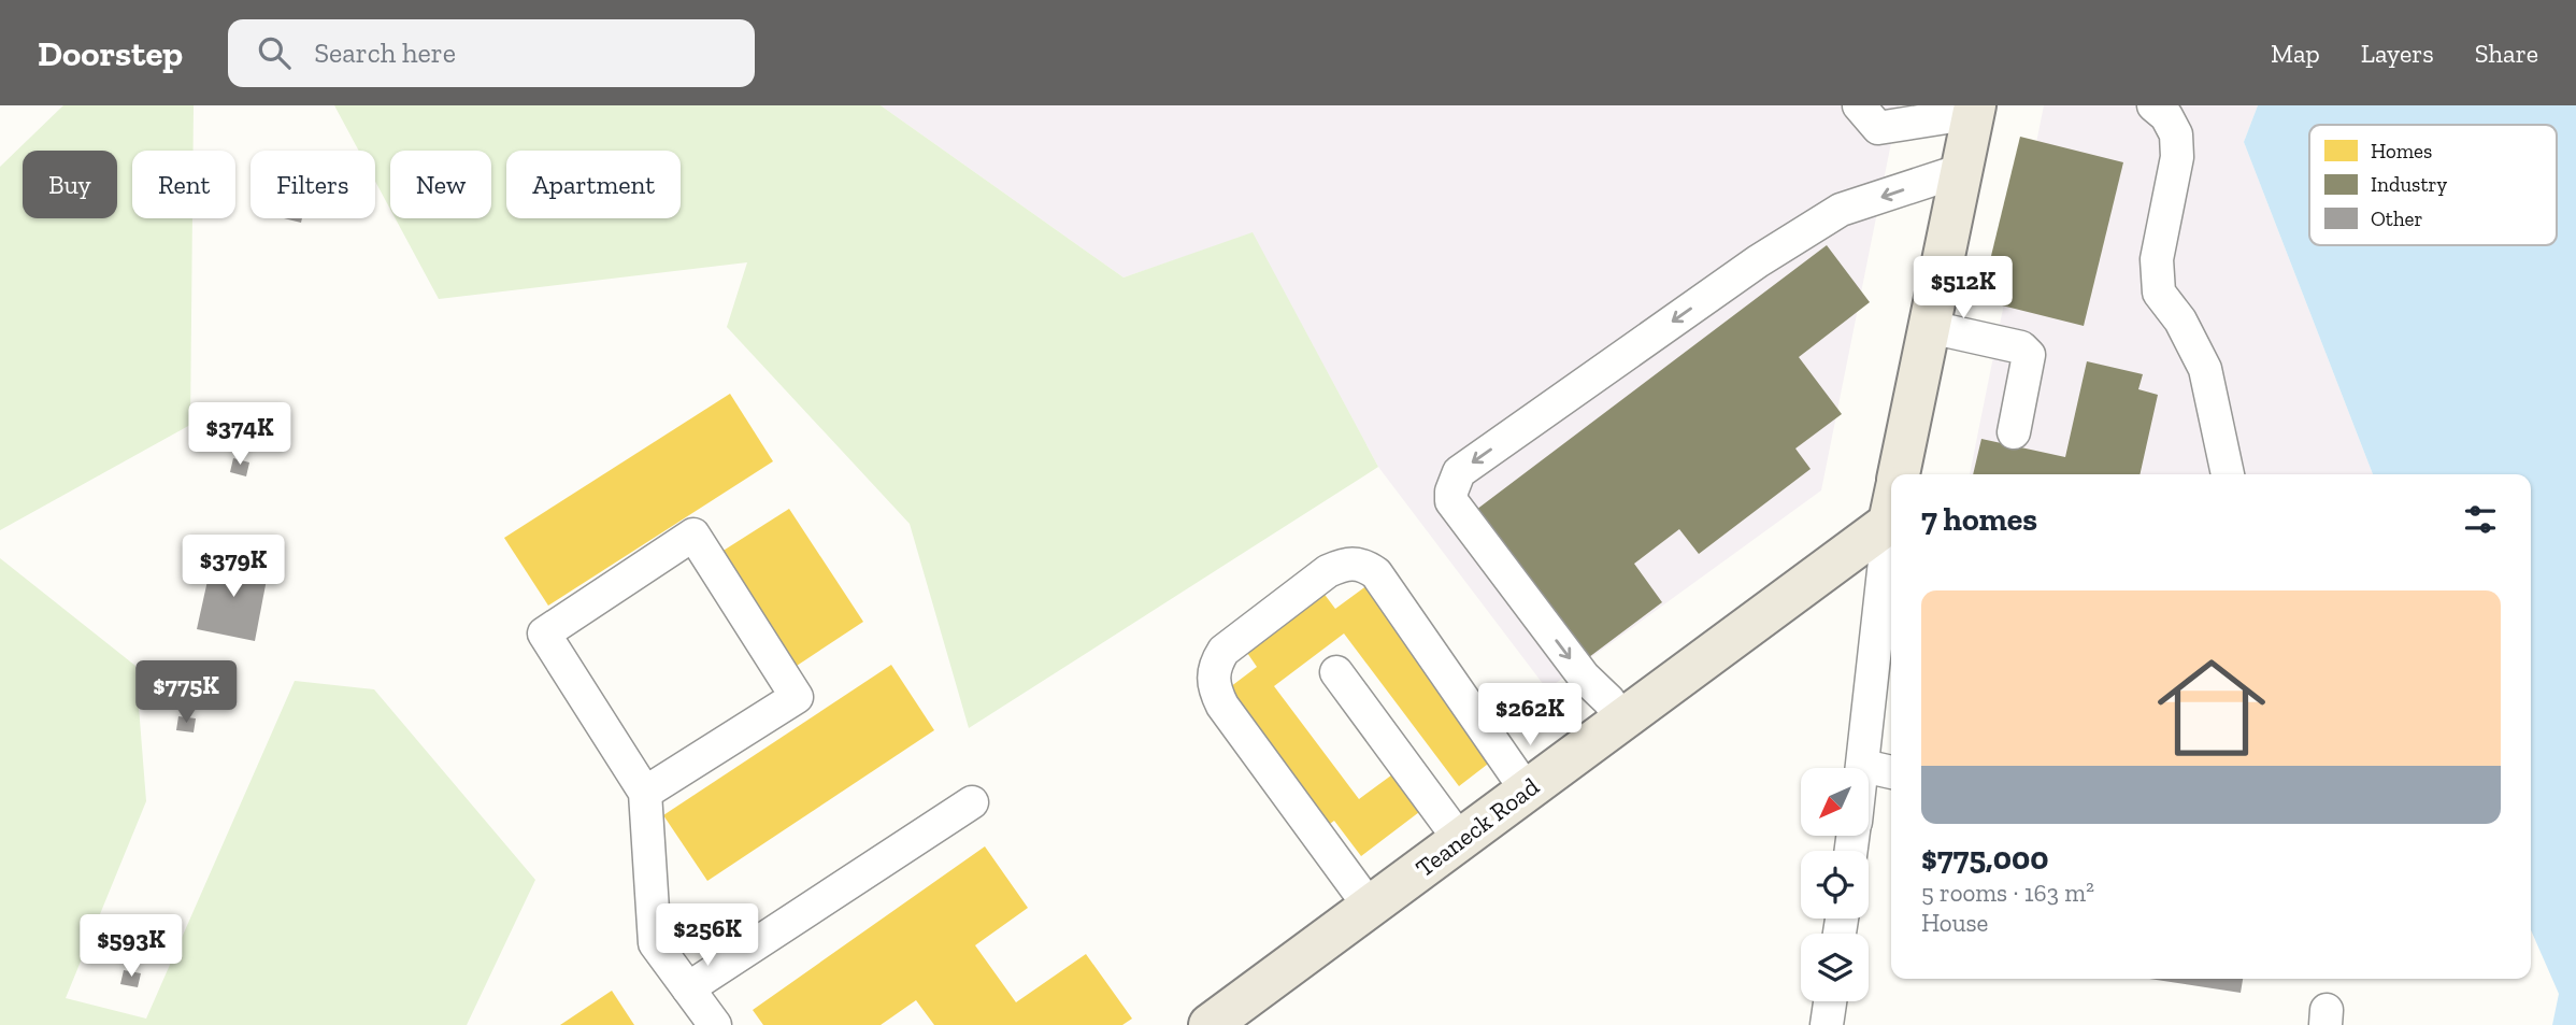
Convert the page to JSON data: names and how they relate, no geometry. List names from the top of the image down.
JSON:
{
  "streets": {
    "main road": ["Teaneck Road"]
  },
  "legend": ["Homes", "Industry", "Other"],
  "north": "bottom left",
  "page": {
    "header": "Doorstep",
    "search": "Search here",
    "nav": ["Map", "Layers", "Share"],
    "chip": [
      "Buy",
      "Rent",
      "Filters",
      "New",
      "Apartment"
    ],
    "price": [
      "$512K",
      "$374K",
      "$379K",
      "$775K",
      "$262K",
      "$256K",
      "$593K"
    ],
    "heading": "7 homes",
    "list": [
      {
        "name": "$775,000",
        "note": "5 rooms · 163 m² · House"
      }
    ]
  }
}
